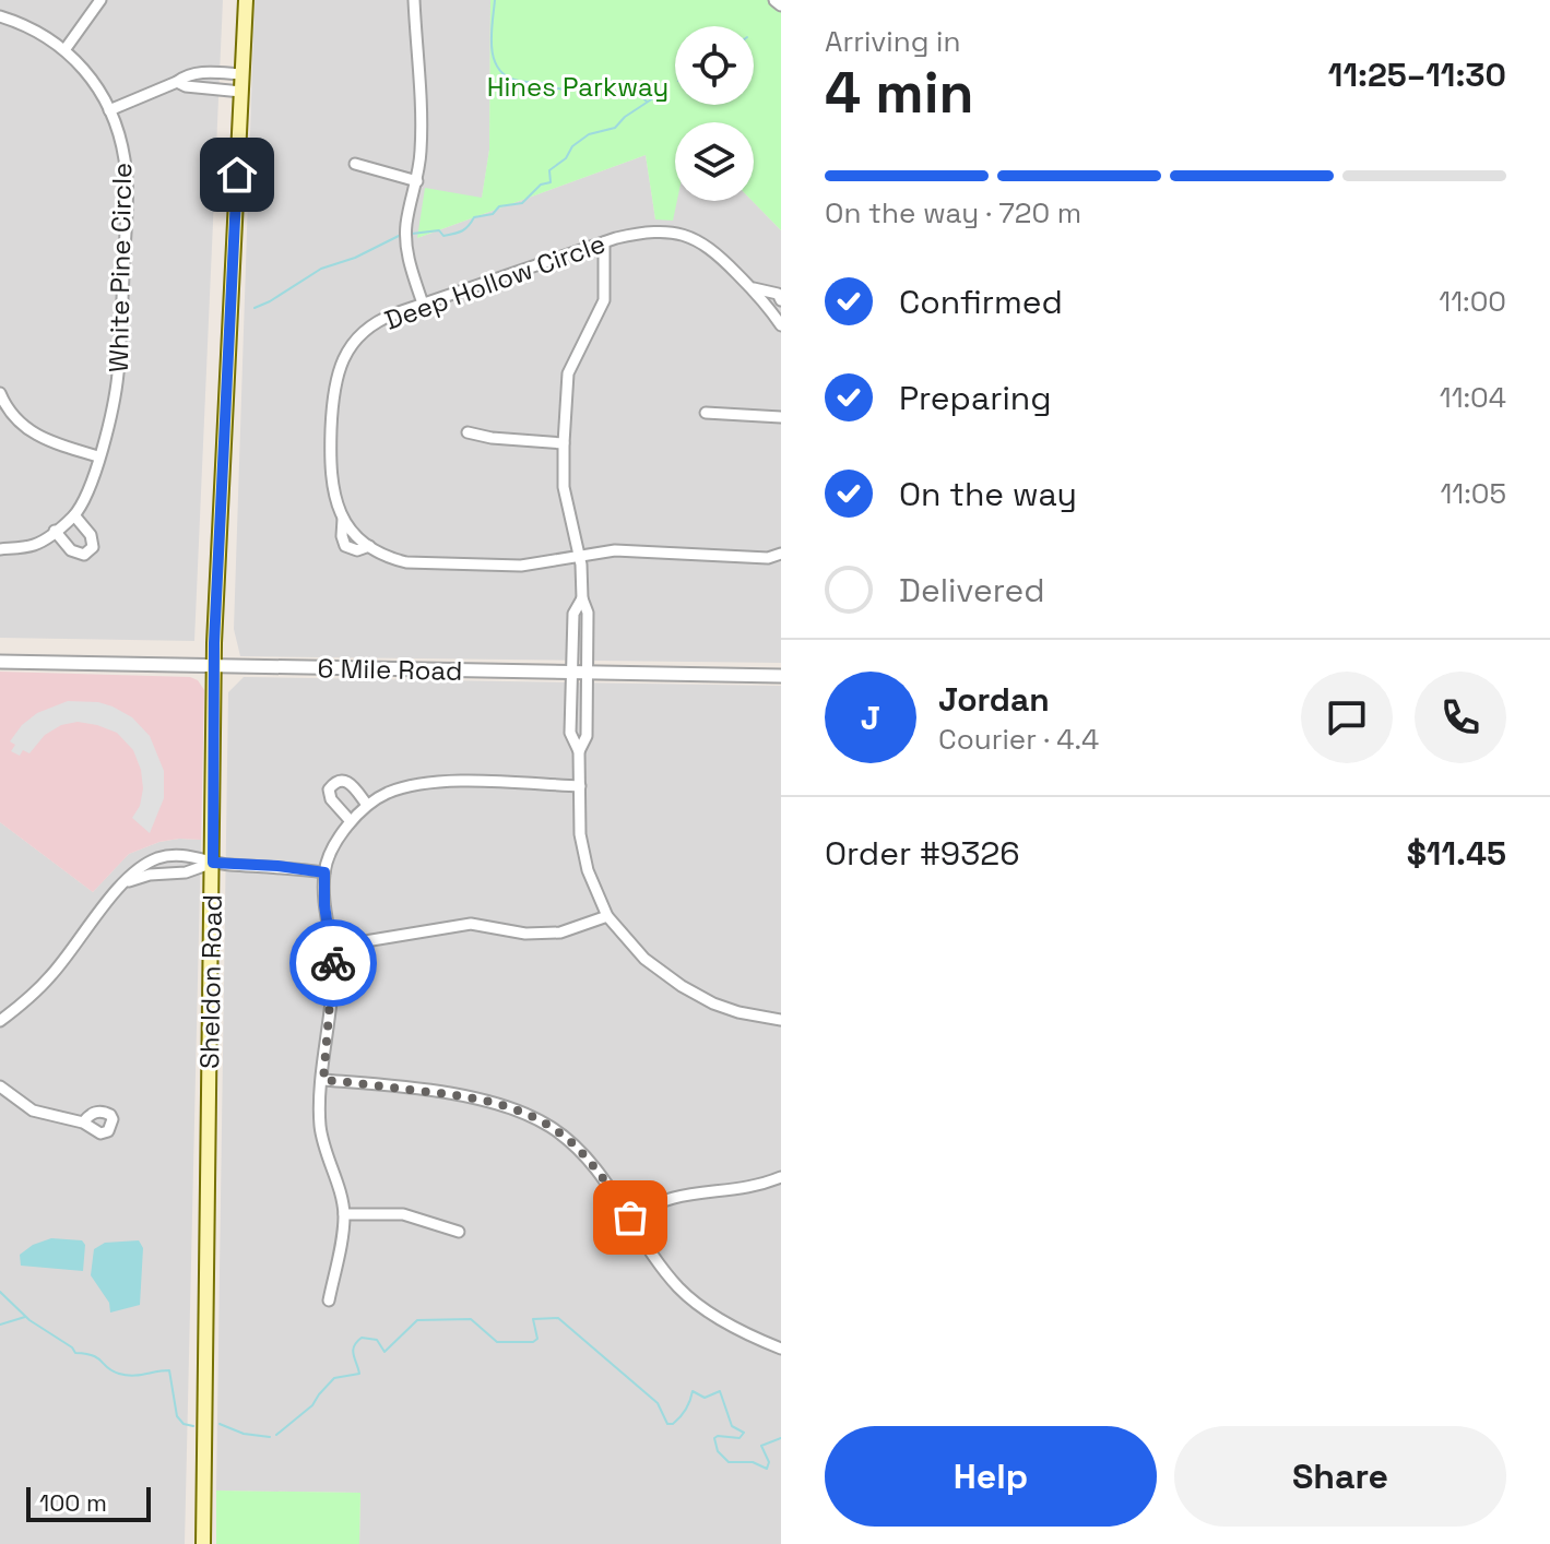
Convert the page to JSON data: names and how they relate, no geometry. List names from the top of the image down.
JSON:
{
  "streets": {
    "main road": ["Sheldon Road"],
    "street": ["White Pine Circle", "Deep Hollow Circle", "6 Mile Road"]
  },
  "crossings": [
    ["6 Mile Road", "Sheldon Road"]
  ],
  "parks": ["Hines Parkway"],
  "scale_bar": "100 m",
  "page": {
    "heading": ["4 min", "Arriving in", "11:25–11:30"],
    "panel": [
      "Jordan",
      "Courier · 4.4",
      "Order #9326",
      "$11.45"
    ],
    "bar": "On the way · 720 m",
    "list": [
      ["Confirmed", "11:00"],
      ["Preparing", "11:04"],
      ["On the way", "11:05"],
      "Delivered"
    ],
    "round": "J",
    "buttons": ["Help", "Share"],
    "scale": "100 m"
  }
}
